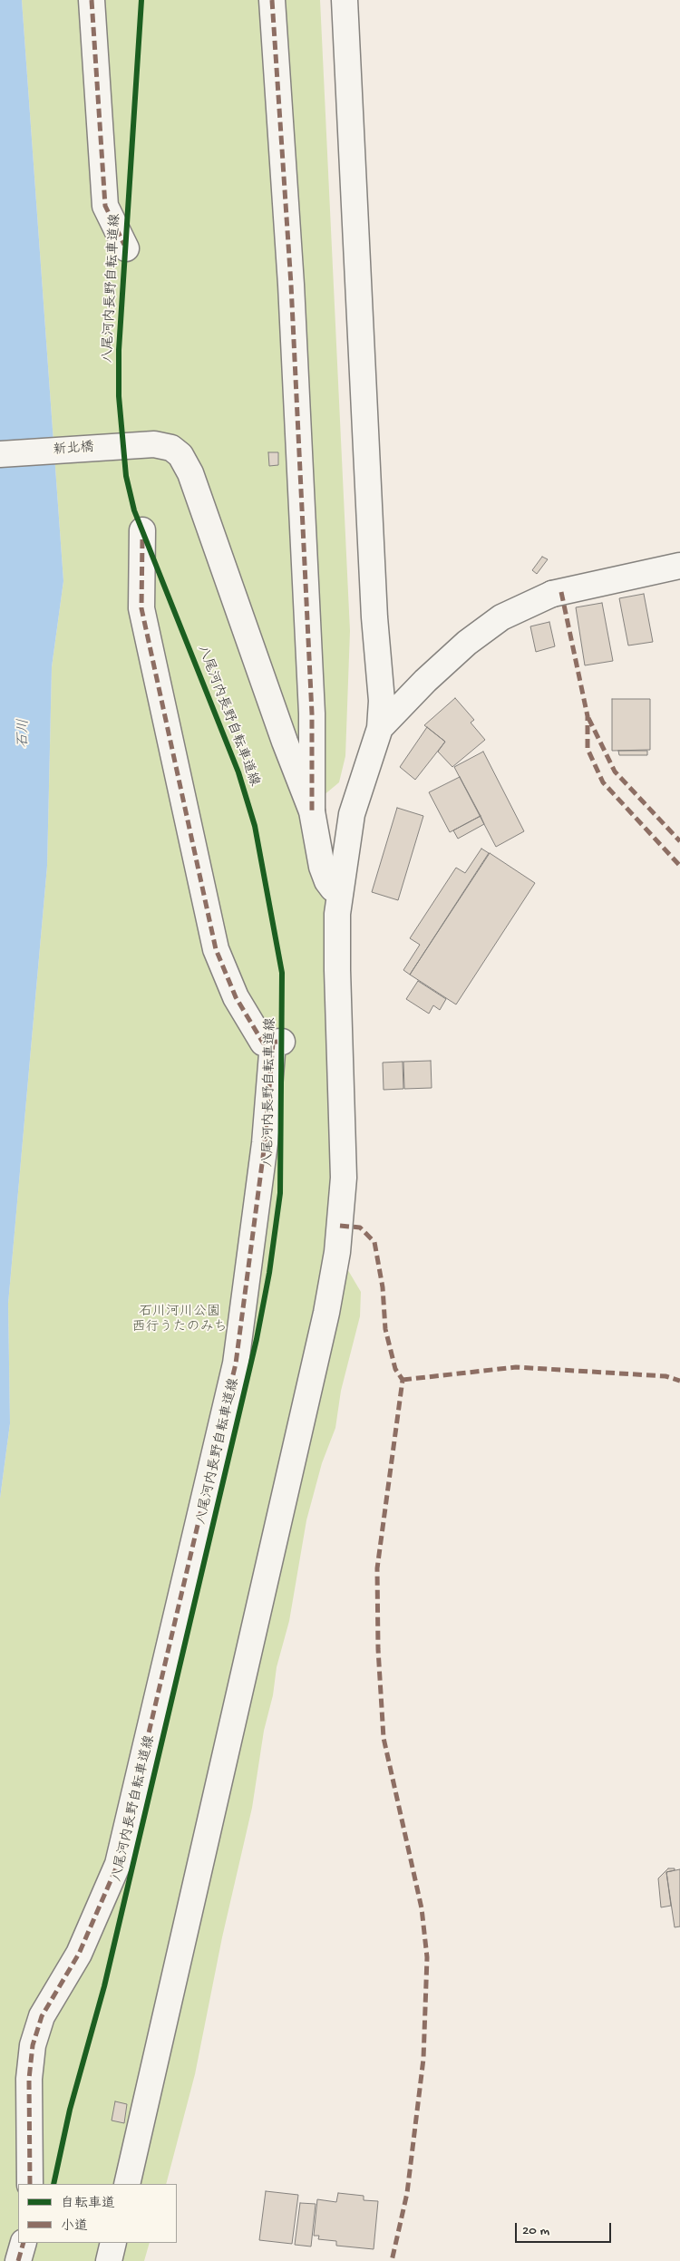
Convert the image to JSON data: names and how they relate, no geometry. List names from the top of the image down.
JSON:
{
  "streets": {
    "street": ["新北橋"],
    "cycle path": ["八尾河内長野自転車道線"]
  },
  "water": ["石川"],
  "parks": ["石川河川公園 西行うたのみち"],
  "legend": ["自転車道", "小道"],
  "scale_bar": "20 m"
}
